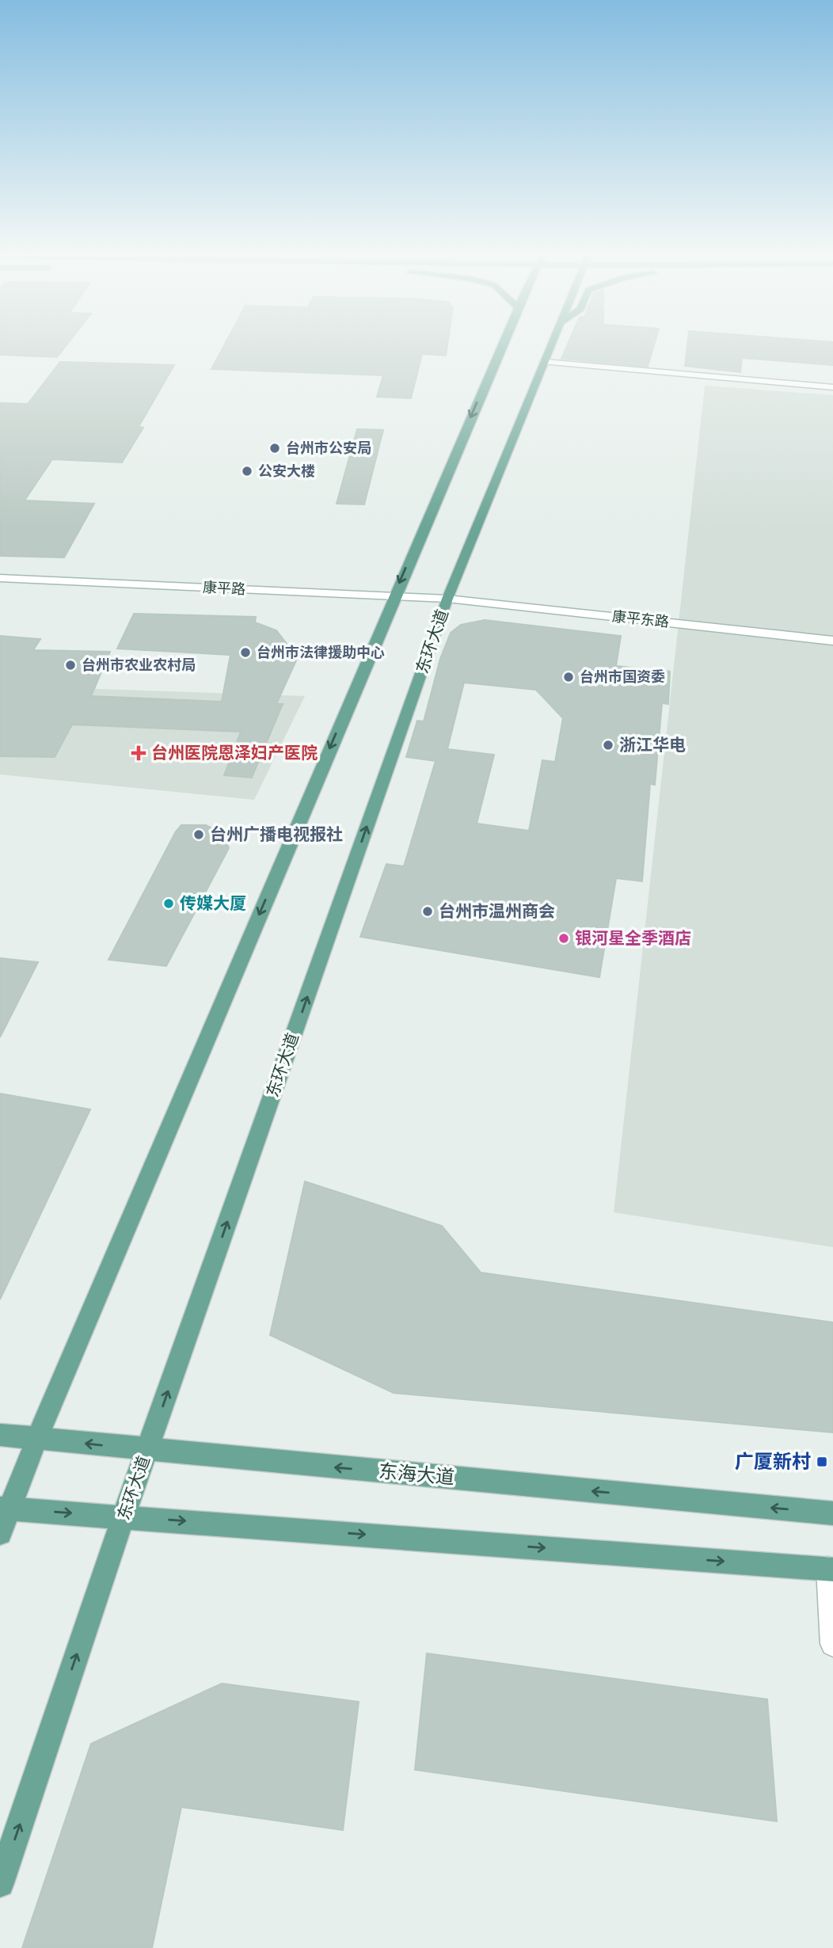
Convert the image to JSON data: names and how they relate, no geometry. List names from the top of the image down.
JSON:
{
  "streets": {
    "main road": ["东环大道", "东海大道"],
    "street": ["康平路", "康平东路"]
  },
  "crossings": [
    ["康平路", "康平东路"],
    ["康平路", "东环大道"],
    ["康平东路", "东环大道"],
    ["东环大道", "东海大道"]
  ],
  "places": {
    "other": [
      "台州市公安局",
      "公安大楼",
      "台州市法律援助中心",
      "台州市农业农村局",
      "台州市国资委",
      "浙江华电",
      "台州广播电视报社",
      "传媒大厦",
      "台州市温州商会",
      "银河星全季酒店"
    ],
    "health": ["台州医院恩泽妇产医院"],
    "transit": ["广厦新村"]
  }
}
